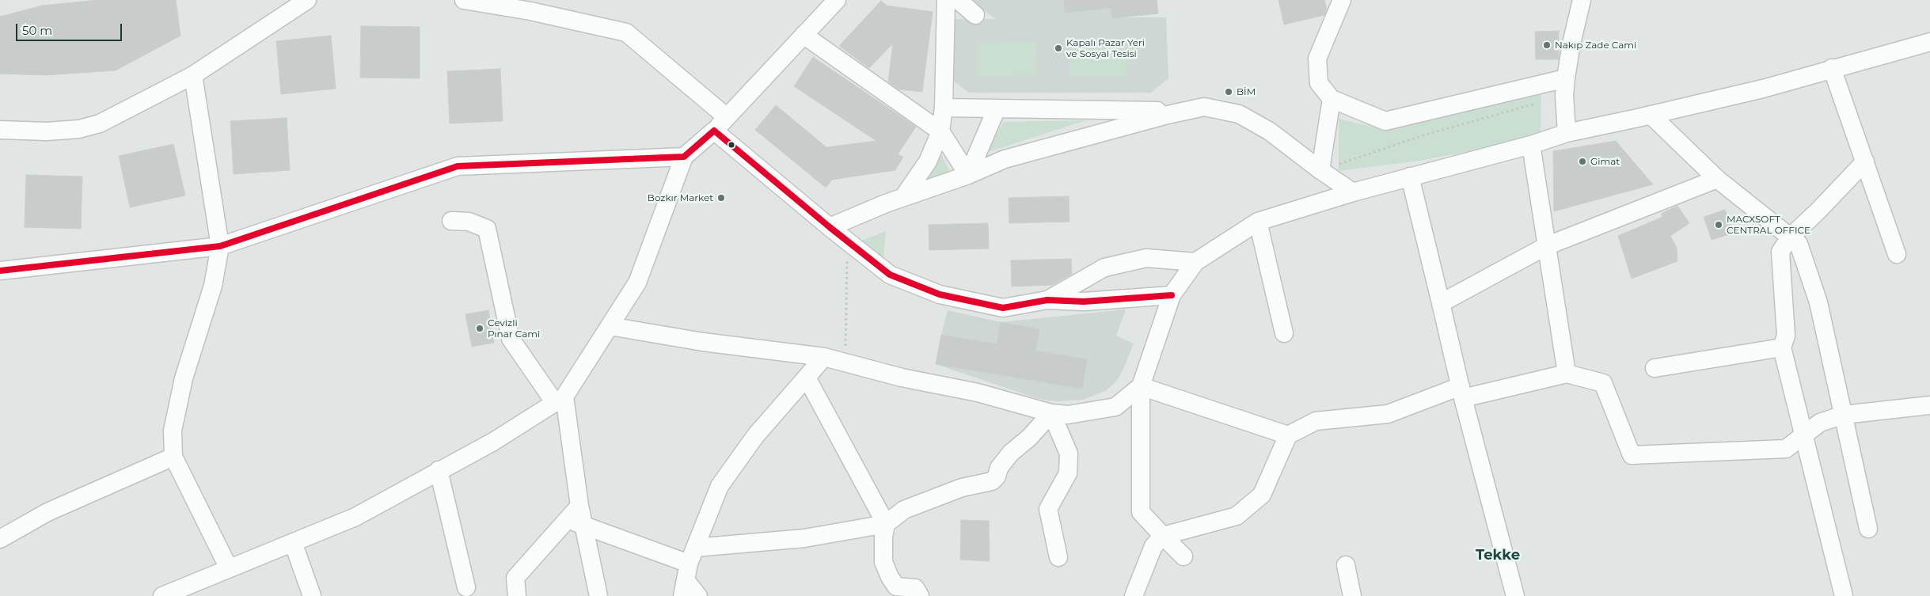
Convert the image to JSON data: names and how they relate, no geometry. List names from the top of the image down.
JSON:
{
  "districts": ["Tekke"],
  "places": [
    "Nakıp Zade Cami",
    "Kapalı Pazar Yeri ve Sosyal Tesisi",
    "BİM",
    "Gimat",
    "Bozkır Market",
    "MACXSOFT CENTRAL OFFICE",
    "Cevizli Pınar Cami"
  ],
  "scale_bar": "50 m"
}
